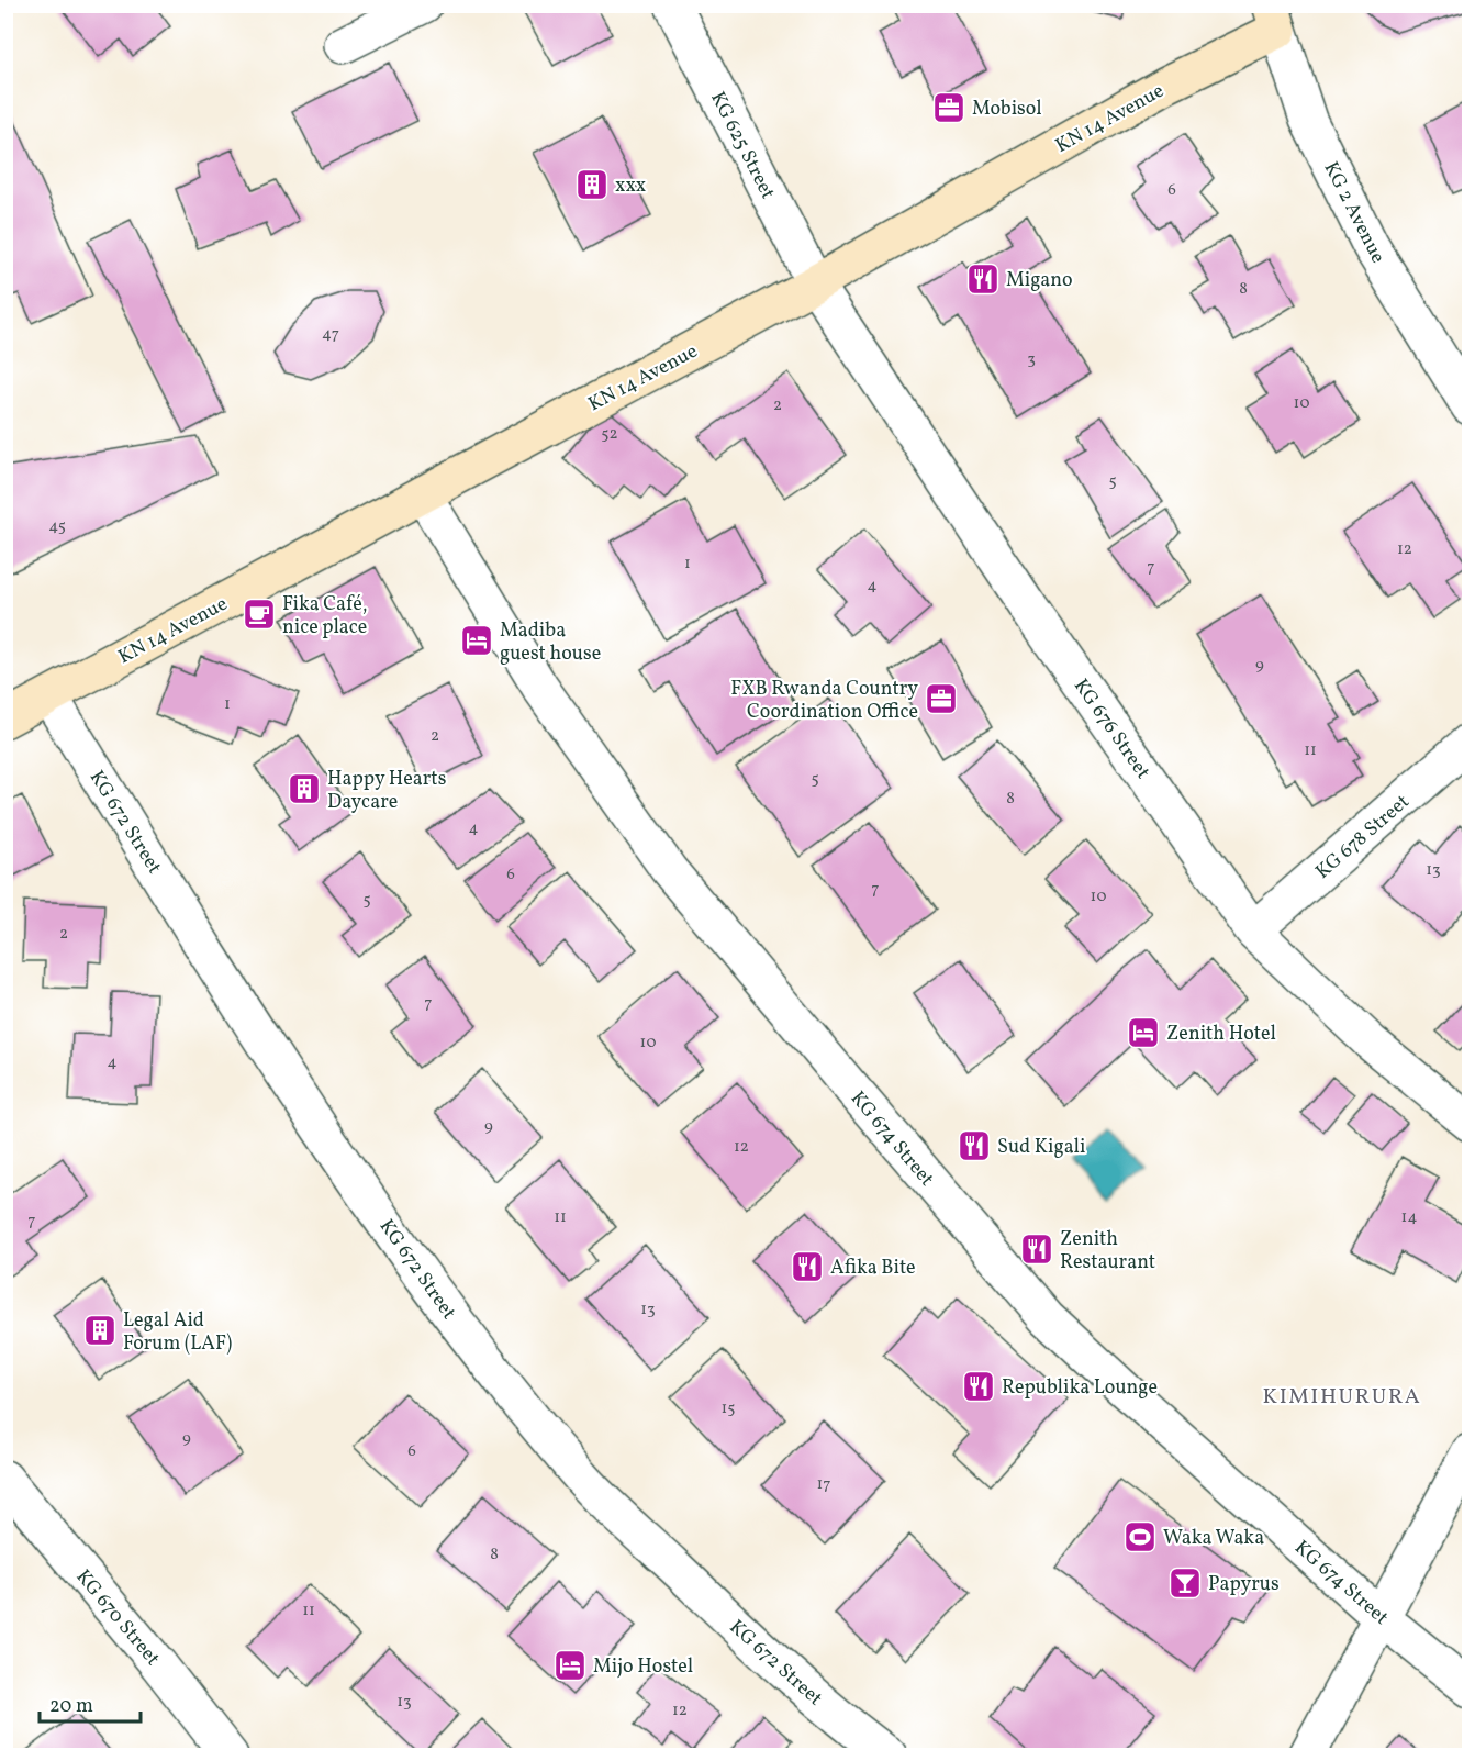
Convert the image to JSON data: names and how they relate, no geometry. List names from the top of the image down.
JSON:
{
  "streets": {
    "main road": ["KN 14 Avenue"],
    "street": [
      "KG 625 Street",
      "KG 2 Avenue",
      "KG 676 Street",
      "KG 672 Street",
      "KG 678 Street",
      "KG 674 Street",
      "KG 670 Street"
    ]
  },
  "crossings": [
    ["KN 14 Avenue", "KG 625 Street"],
    ["KN 14 Avenue", "KG 2 Avenue"],
    ["KN 14 Avenue", "KG 676 Street"],
    ["KN 14 Avenue", "KG 672 Street"],
    ["KN 14 Avenue", "KG 674 Street"],
    ["KG 625 Street", "KG 676 Street"],
    ["KG 676 Street", "KG 678 Street"]
  ],
  "districts": ["KIMIHURURA"],
  "places": {
    "office": ["Mobisol", "FXB Rwanda Country Coordination Office"],
    "building": ["xxx", "Happy Hearts Daycare", "Legal Aid Forum (LAF)"],
    "restaurant": [
      "Migano",
      "Sud Kigali",
      "Zenith Restaurant",
      "Afika Bite",
      "Republika Lounge"
    ],
    "cafe": ["Fika Café, nice place"],
    "hotel": ["Madiba guest house", "Zenith Hotel", "Mijo Hostel"],
    "sports": ["Waka Waka"],
    "bar": ["Papyrus"]
  },
  "house_numbers": [
    "6",
    "8",
    "47",
    "3",
    "10",
    "2",
    "52",
    "5",
    "45",
    "12",
    "1",
    "7",
    "4",
    "9",
    "1",
    "2",
    "11",
    "5",
    "8",
    "4",
    "13",
    "6",
    "7",
    "10",
    "5",
    "2",
    "7",
    "10",
    "4",
    "9",
    "12",
    "11",
    "14",
    "7",
    "13",
    "15",
    "9",
    "6",
    "17",
    "8",
    "11",
    "13",
    "12"
  ],
  "scale_bar": "20 m"
}
